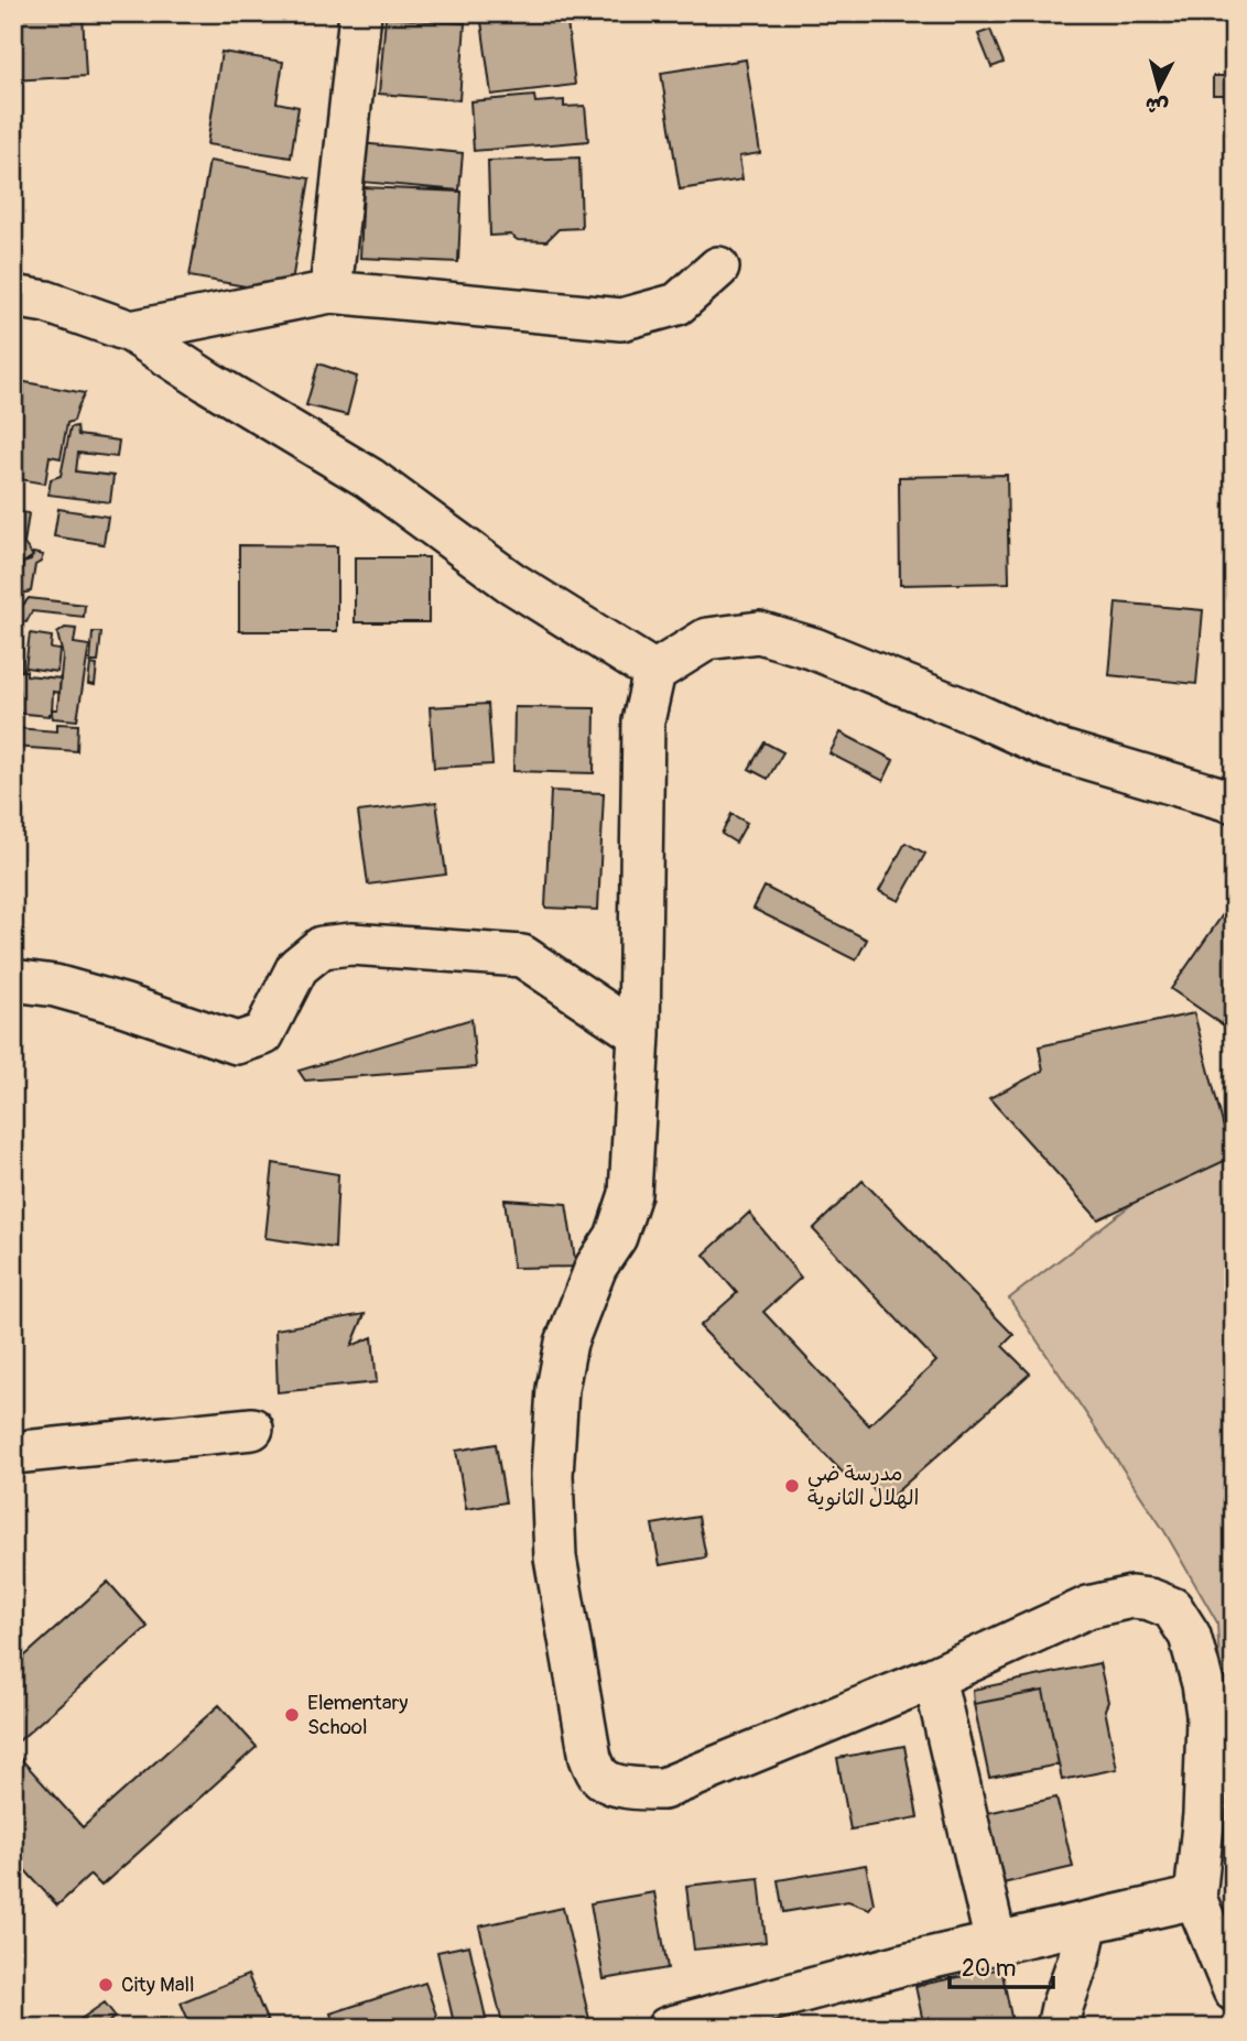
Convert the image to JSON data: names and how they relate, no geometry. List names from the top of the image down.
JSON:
{
  "places": ["مدرسة ضي الهلال الثانوية", "Elementary School", "City Mall"],
  "scale_bar": "20 m",
  "north": "bottom"
}
